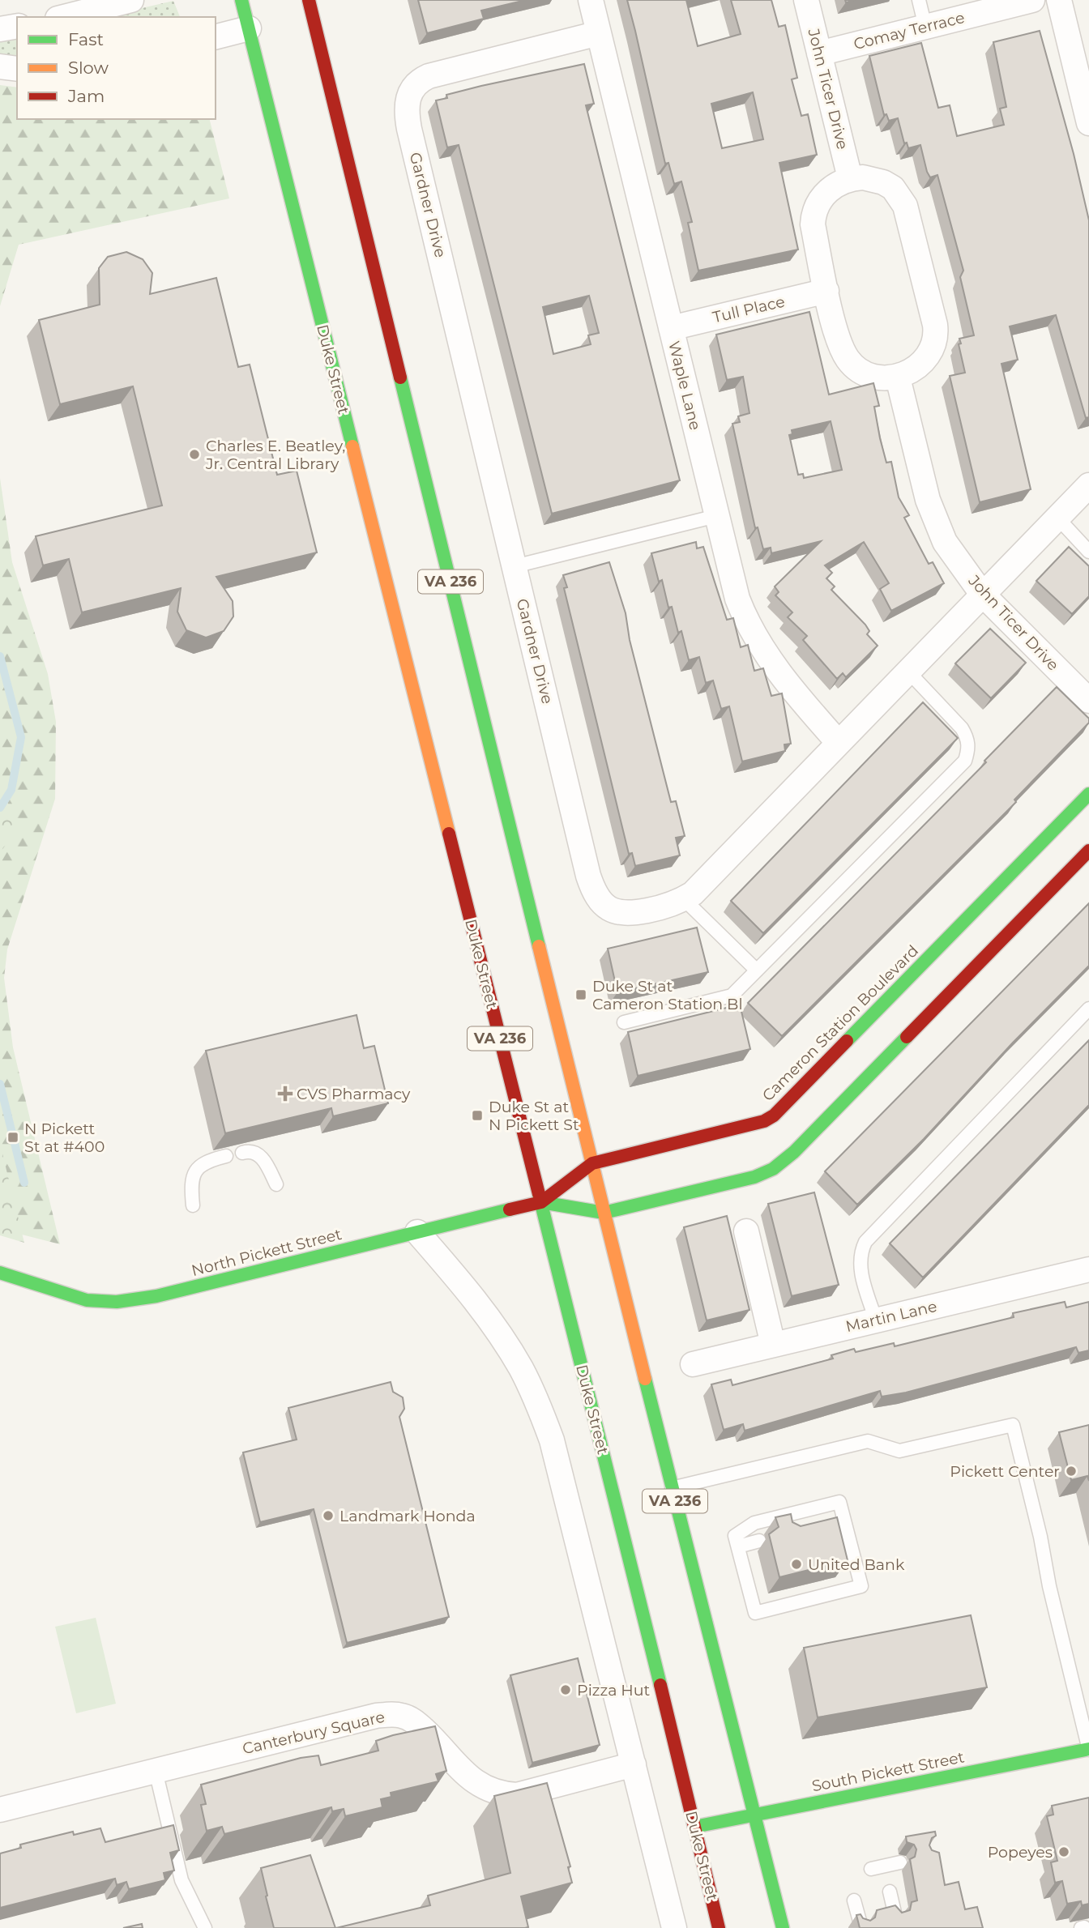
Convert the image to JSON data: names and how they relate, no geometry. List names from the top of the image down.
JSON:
{
  "streets": {
    "main road": [
      "Duke Street",
      "VA 236",
      "Cameron Station Boulevard",
      "North Pickett Street",
      "South Pickett Street"
    ],
    "street": [
      "Comay Terrace",
      "John Ticer Drive",
      "Gardner Drive",
      "Tull Place",
      "Waple Lane",
      "Martin Lane",
      "Canterbury Square"
    ]
  },
  "crossings": [
    ["Comay Terrace", "John Ticer Drive"],
    ["John Ticer Drive", "Gardner Drive"],
    ["Gardner Drive", "Waple Lane"],
    ["Tull Place", "Waple Lane"],
    ["Duke Street", "Cameron Station Boulevard"],
    ["Duke Street", "North Pickett Street"],
    ["Duke Street", "South Pickett Street"],
    ["VA 236", "Cameron Station Boulevard"],
    ["VA 236", "South Pickett Street"],
    ["Cameron Station Boulevard", "North Pickett Street"]
  ],
  "places": {
    "other": [
      "Charles E. Beatley, Jr. Central Library",
      "Pickett Center",
      "Landmark Honda",
      "United Bank",
      "Pizza Hut",
      "Popeyes"
    ],
    "transit": ["Duke St at Cameron Station Bl", "Duke St at N Pickett St", "N Pickett St at #400"],
    "health": ["CVS Pharmacy"]
  },
  "legend": ["Fast", "Slow", "Jam"]
}
